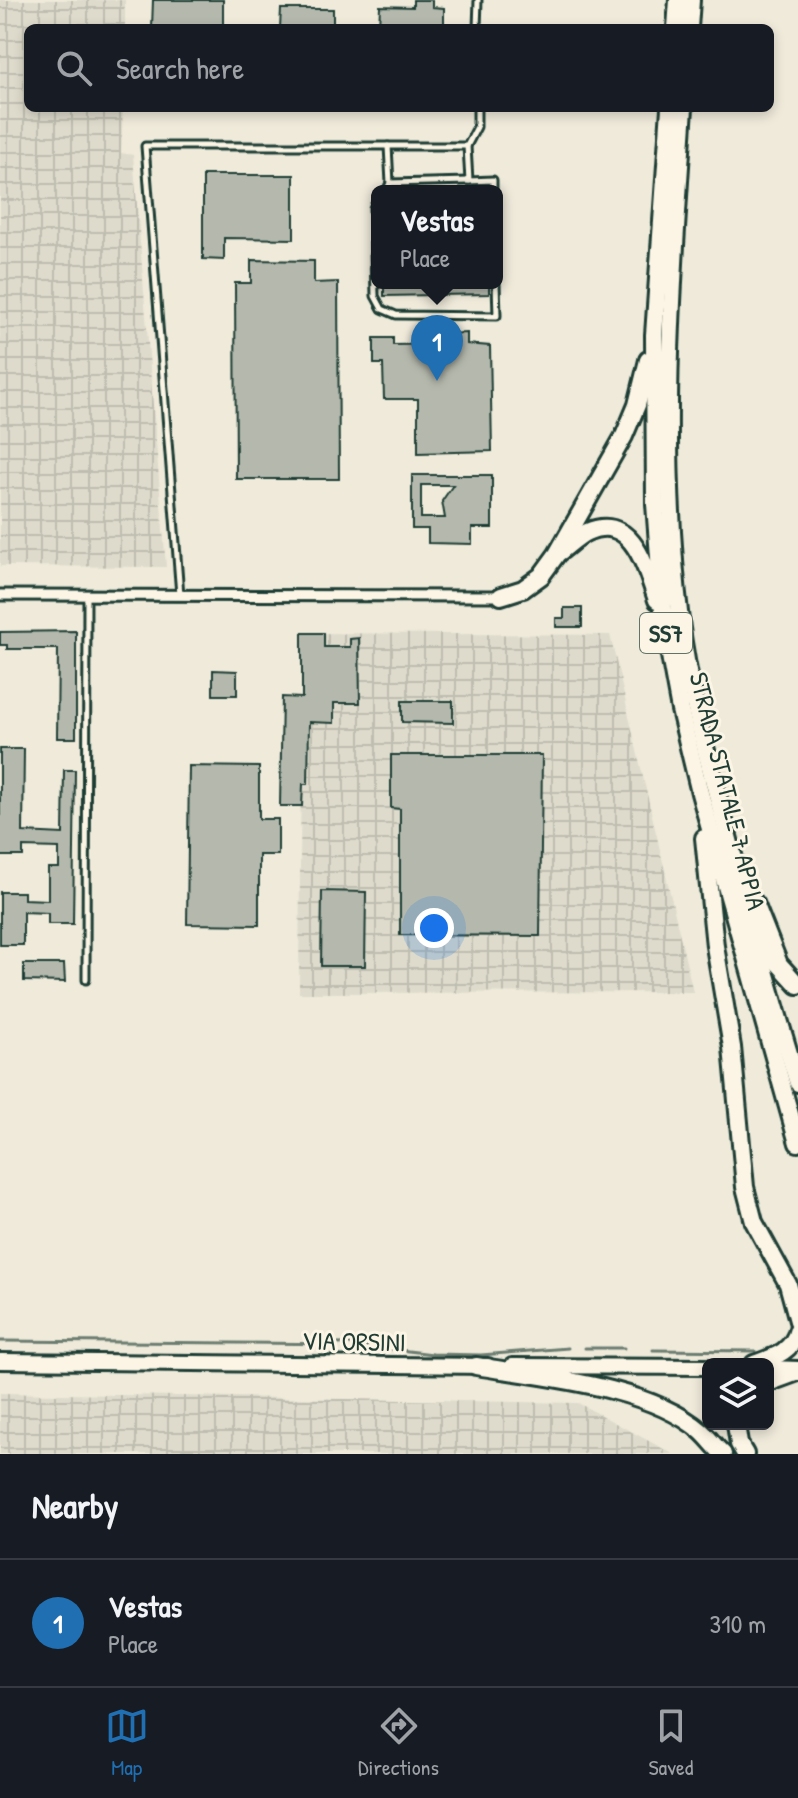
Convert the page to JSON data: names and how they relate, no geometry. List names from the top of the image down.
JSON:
{
  "streets": {
    "highway": ["SS7", "STRADA STATALE 7 APPIA"],
    "main road": ["VIA ORSINI"]
  },
  "page": {
    "search": "Search here",
    "popup": ["Vestas", "Place"],
    "pins": "1",
    "heading": "Nearby",
    "list": [
      {
        "mark": "1",
        "name": "Vestas",
        "note": "Place",
        "value": "310 m"
      }
    ],
    "nav": ["Map", "Directions", "Saved"]
  }
}
